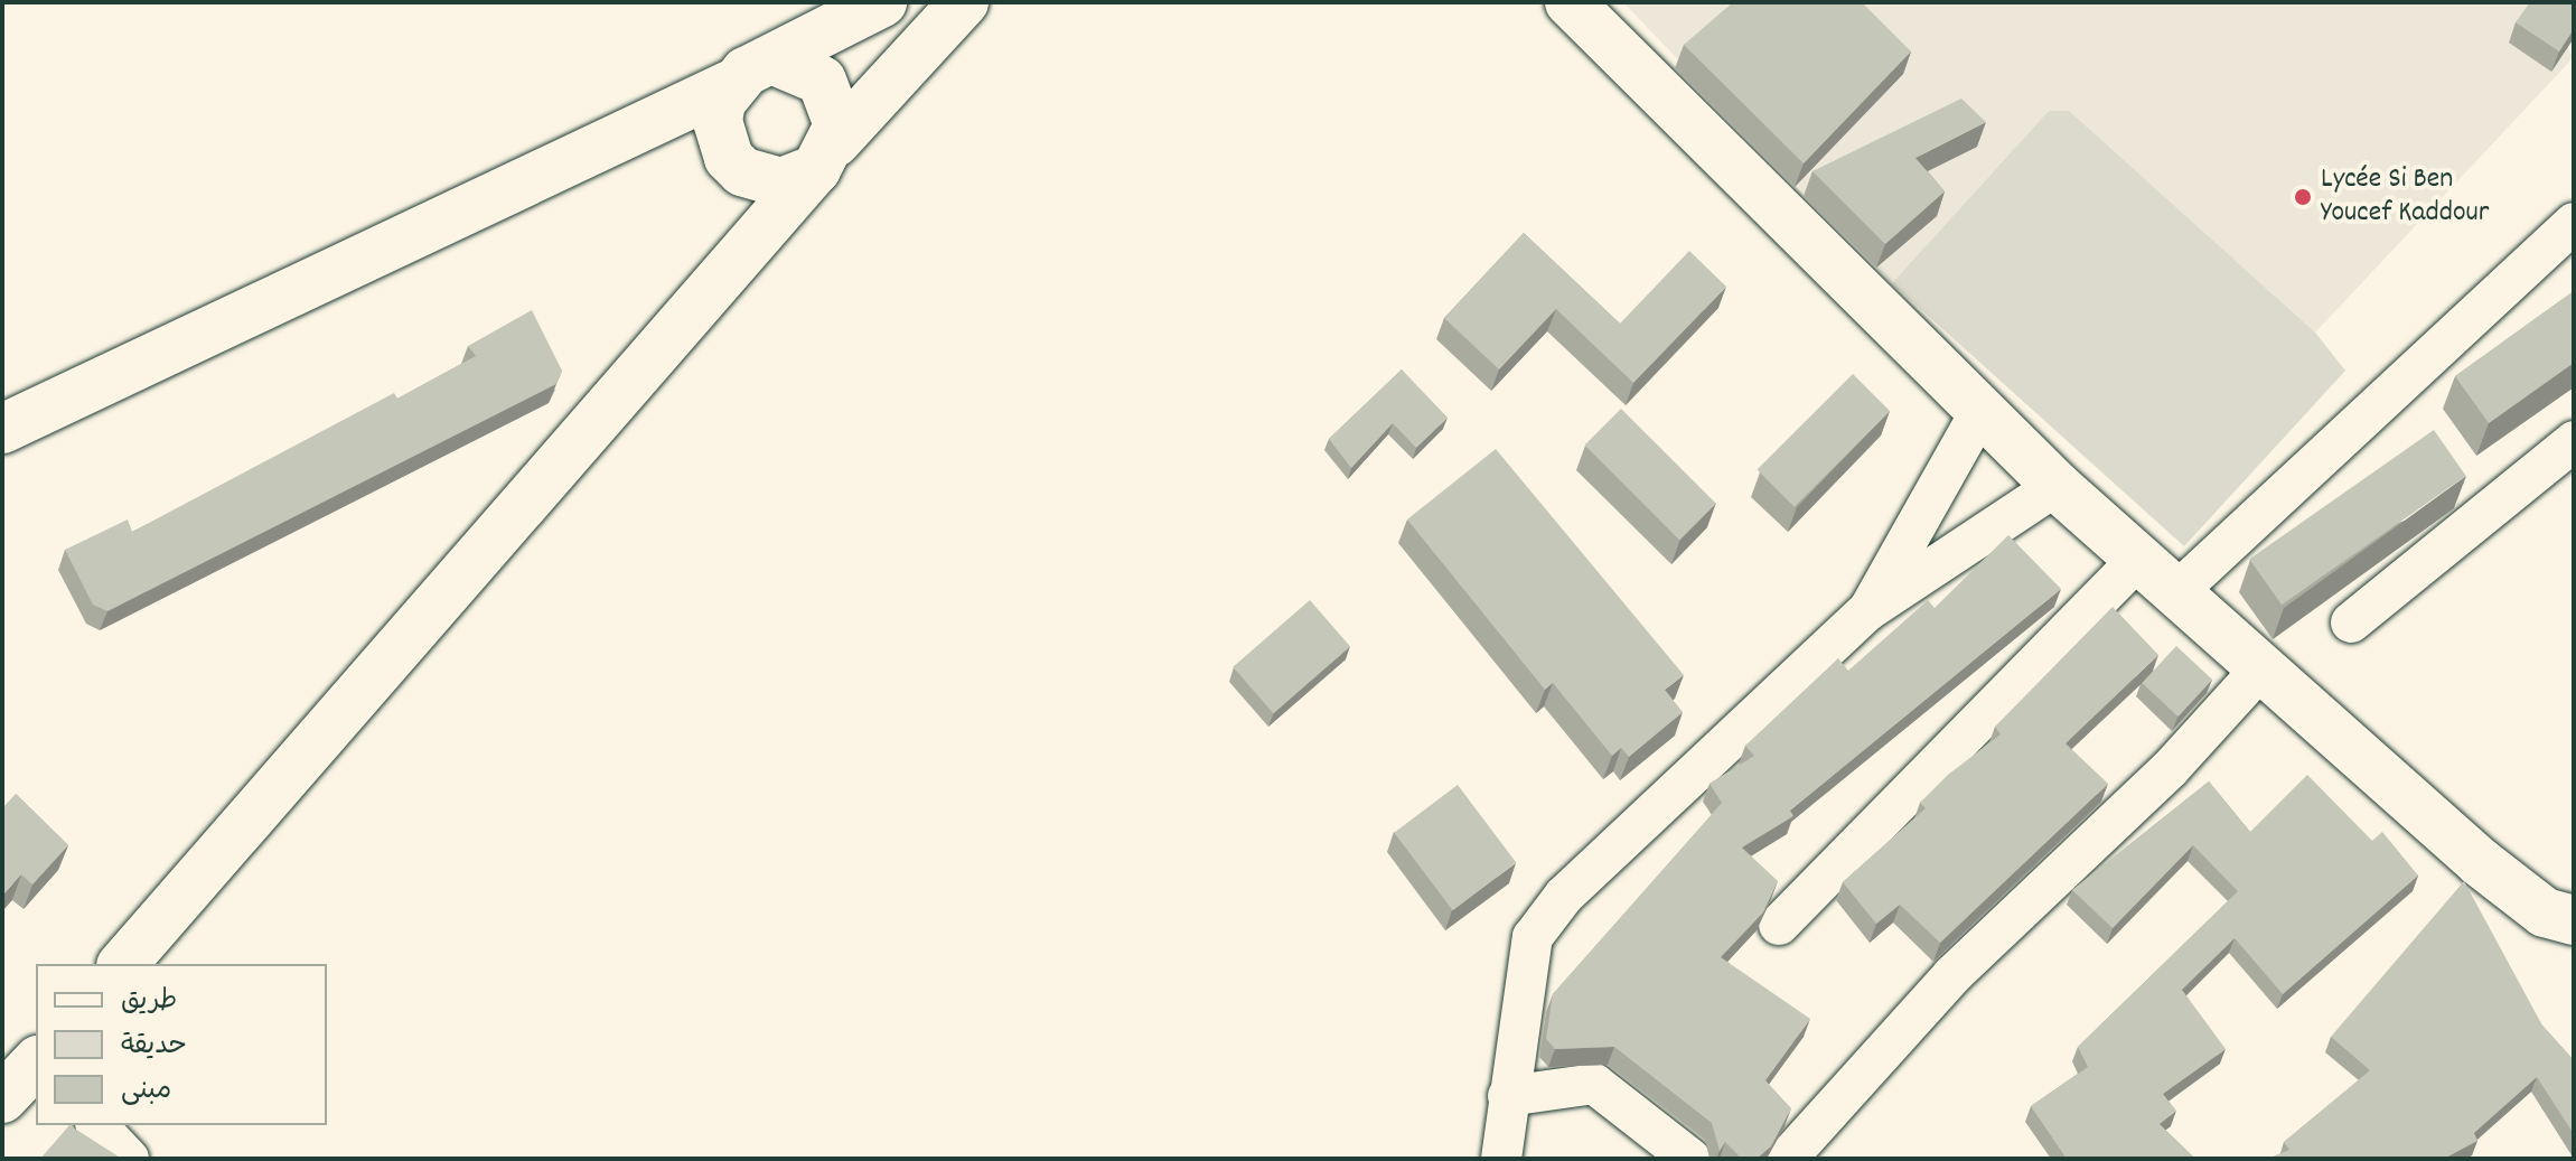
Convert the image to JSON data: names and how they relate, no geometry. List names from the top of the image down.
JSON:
{
  "places": ["Lycée Si Ben Youcef Kaddour"],
  "legend": ["طريق", "حديقة", "مبنى"]
}
